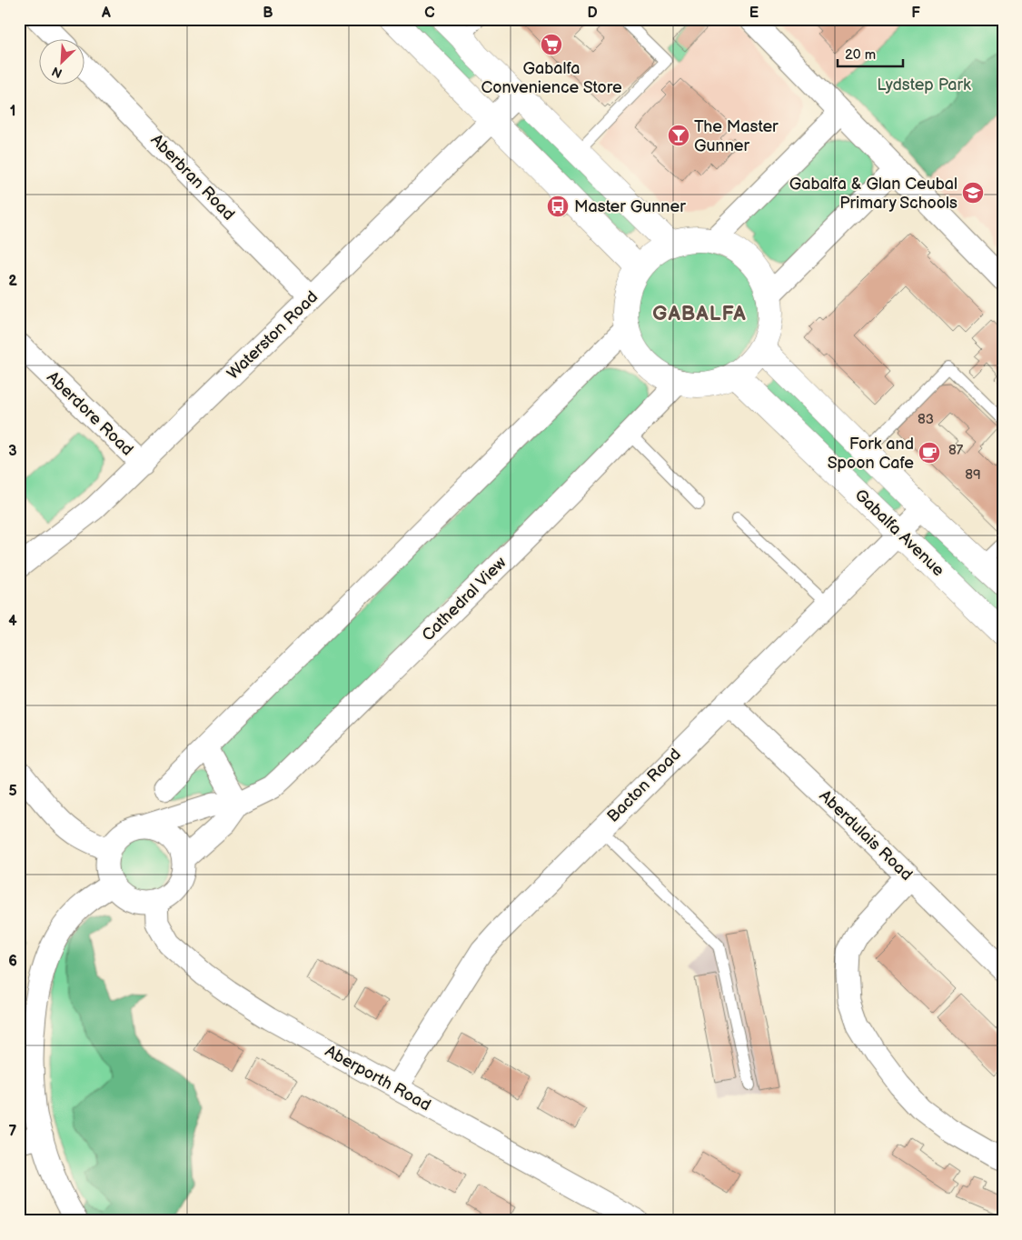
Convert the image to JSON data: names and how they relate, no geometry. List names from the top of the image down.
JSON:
{
  "streets": {
    "street": [
      "Aberbran Road",
      "Waterston Road",
      "Aberdore Road",
      "Gabalfa Avenue",
      "Cathedral View",
      "Bacton Road",
      "Aberdulais Road",
      "Aberporth Road"
    ]
  },
  "crossings": [
    ["Aberbran Road", "Waterston Road"],
    ["Waterston Road", "Aberdore Road"],
    ["Gabalfa Avenue", "Cathedral View"],
    ["Gabalfa Avenue", "Bacton Road"],
    ["Cathedral View", "Aberporth Road"],
    ["Bacton Road", "Aberdulais Road"],
    ["Bacton Road", "Aberporth Road"]
  ],
  "districts": ["GABALFA"],
  "parks": ["Lydstep Park"],
  "places": {
    "supermarket": ["Gabalfa Convenience Store"],
    "bar": ["The Master Gunner"],
    "school or university": ["Gabalfa & Glan Ceubal Primary Schools"],
    "bus stop": ["Master Gunner"],
    "cafe": ["Fork and Spoon Cafe"]
  },
  "house_numbers": ["83", "87", "89"],
  "scale_bar": "20 m",
  "north": "bottom left",
  "grid": {
    "columns": [
      "A",
      "B",
      "C",
      "D",
      "E",
      "F"
    ],
    "rows": [
      "1",
      "2",
      "3",
      "4",
      "5",
      "6",
      "7"
    ]
  }
}
